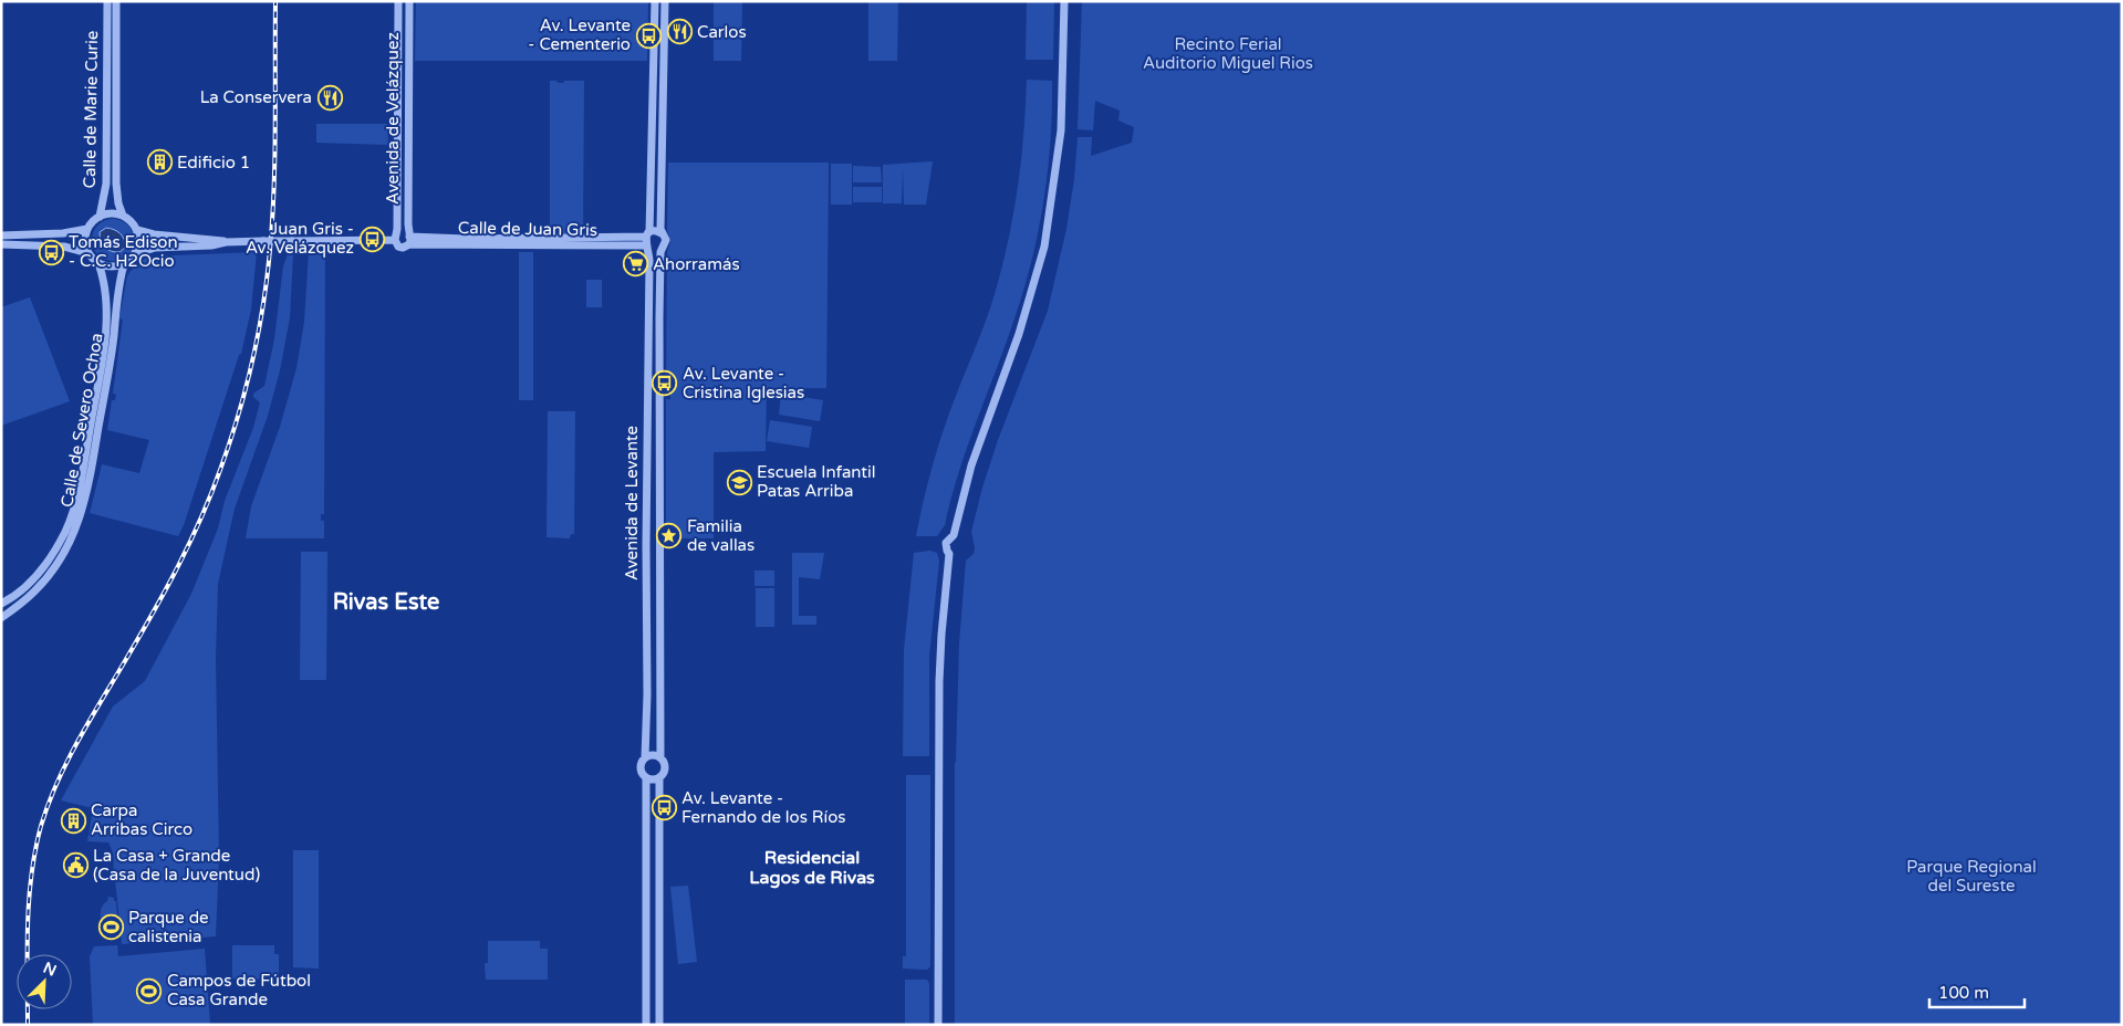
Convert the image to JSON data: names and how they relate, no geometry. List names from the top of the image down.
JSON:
{
  "streets": {
    "street": [
      "Calle de Marie Curie",
      "Avenida de Velázquez",
      "Calle de Juan Gris",
      "Calle de Severo Ochoa",
      "Avenida de Levante"
    ]
  },
  "crossings": [
    ["Calle de Marie Curie", "Calle de Severo Ochoa"],
    ["Avenida de Velázquez", "Calle de Juan Gris"],
    ["Calle de Juan Gris", "Avenida de Levante"]
  ],
  "districts": ["Rivas Este", "Residencial Lagos de Rivas"],
  "parks": ["Recinto Ferial Auditorio Miguel Rios", "Parque Regional del Sureste"],
  "places": {
    "restaurant": ["Carlos", "La Conservera"],
    "bus stop": [
      "Av. Levante - Cementerio",
      "Juan Gris - Av. Velázquez",
      "Tomás Edison - C.C. H2Ocio",
      "Av. Levante - Cristina Iglesias",
      "Av. Levante - Fernando de los Ríos"
    ],
    "building": ["Edificio 1", "Carpa Arribas Circo"],
    "supermarket": ["Ahorramás"],
    "school or university": ["Escuela Infantil Patas Arriba"],
    "place": ["Familia de vallas"],
    "public building": ["La Casa + Grande (Casa de la Juventud)"],
    "sports": ["Parque de calistenia", "Campos de Fútbol Casa Grande"]
  },
  "scale_bar": "100 m",
  "north": "top right"
}
